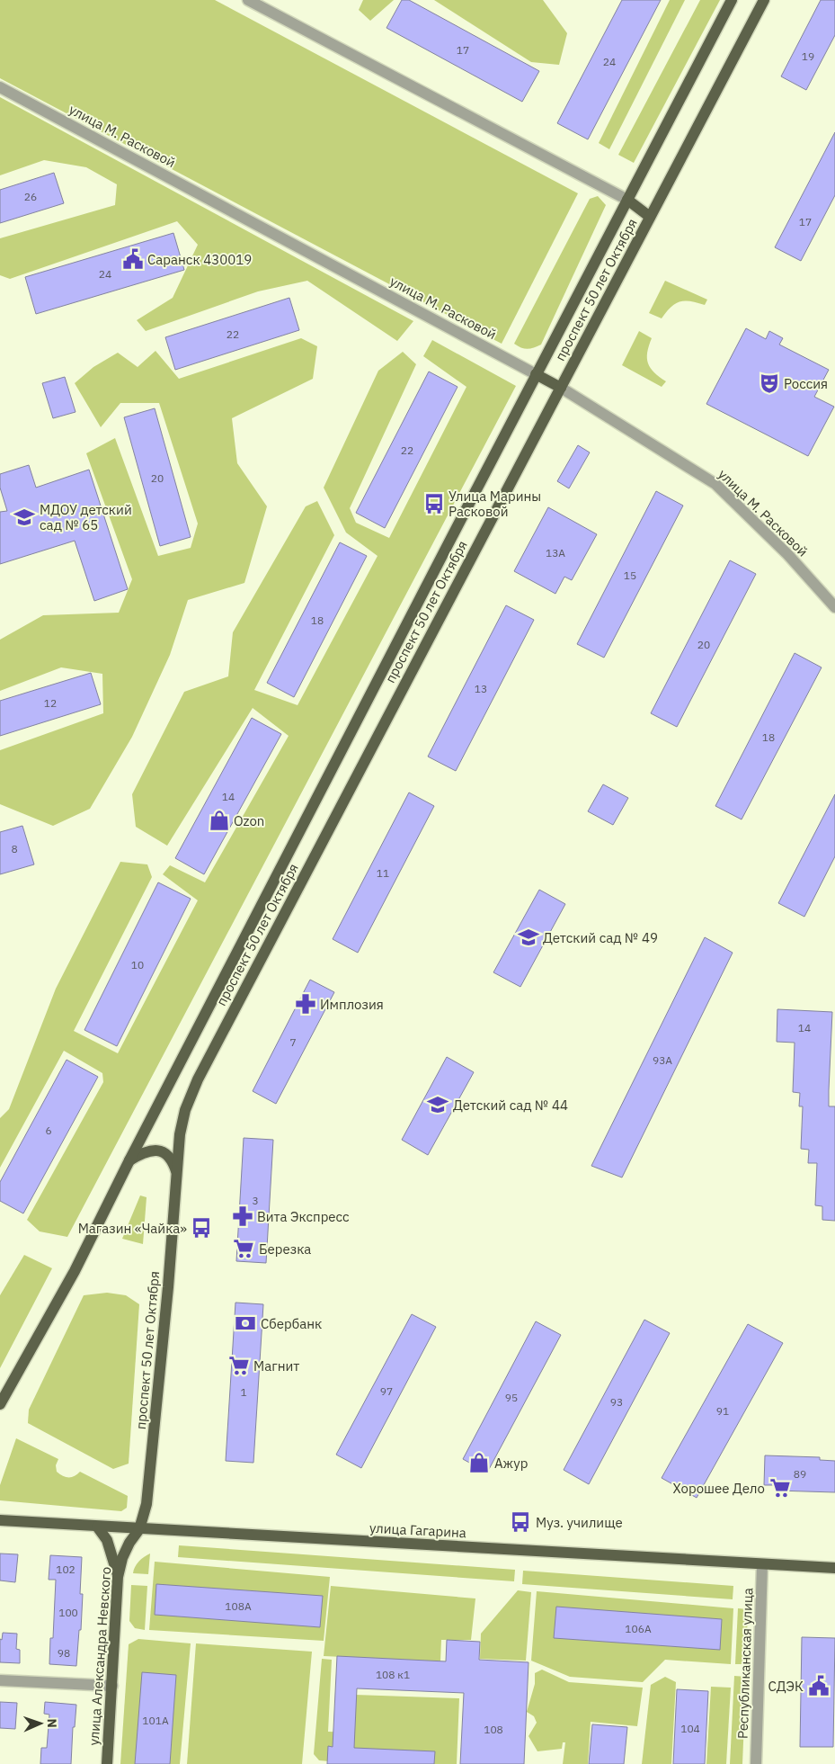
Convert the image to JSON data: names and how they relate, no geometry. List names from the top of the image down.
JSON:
{
  "streets": {
    "main road": [
      "улица М. Расковой",
      "проспект 50 лет Октября",
      "улица Гагарина",
      "улица Александра Невского"
    ],
    "street": ["Республиканская улица"]
  },
  "crossings": [
    ["улица М. Расковой", "проспект 50 лет Октября"],
    ["проспект 50 лет Октября", "улица Гагарина"],
    ["проспект 50 лет Октября", "улица Александра Невского"],
    ["улица Гагарина", "улица Александра Невского"],
    ["улица Гагарина", "Республиканская улица"]
  ],
  "places": {
    "public building": ["Саранск 430019", "СДЭК"],
    "theatre": ["Россия"],
    "bus stop": ["Улица Марины Расковой", "Магазин «Чайка»", "Муз. училище"],
    "school or university": ["МДОУ детский сад № 65", "Детский сад № 49", "Детский сад № 44"],
    "shop": ["Ozon", "Ажур"],
    "pharmacy": ["Имплозия", "Вита Экспресс"],
    "supermarket": ["Березка", "Магнит", "Хорошее Дело"],
    "bank": ["Сбербанк"]
  },
  "house_numbers": [
    "17",
    "19",
    "24",
    "26",
    "17",
    "24",
    "22",
    "22",
    "20",
    "13А",
    "15",
    "18",
    "20",
    "13",
    "12",
    "18",
    "14",
    "8",
    "11",
    "10",
    "14",
    "7",
    "93А",
    "6",
    "3",
    "97",
    "1",
    "95",
    "93",
    "91",
    "89",
    "102",
    "108А",
    "100",
    "106А",
    "98",
    "108 к1",
    "101А",
    "104",
    "108"
  ],
  "north": "right"
}
